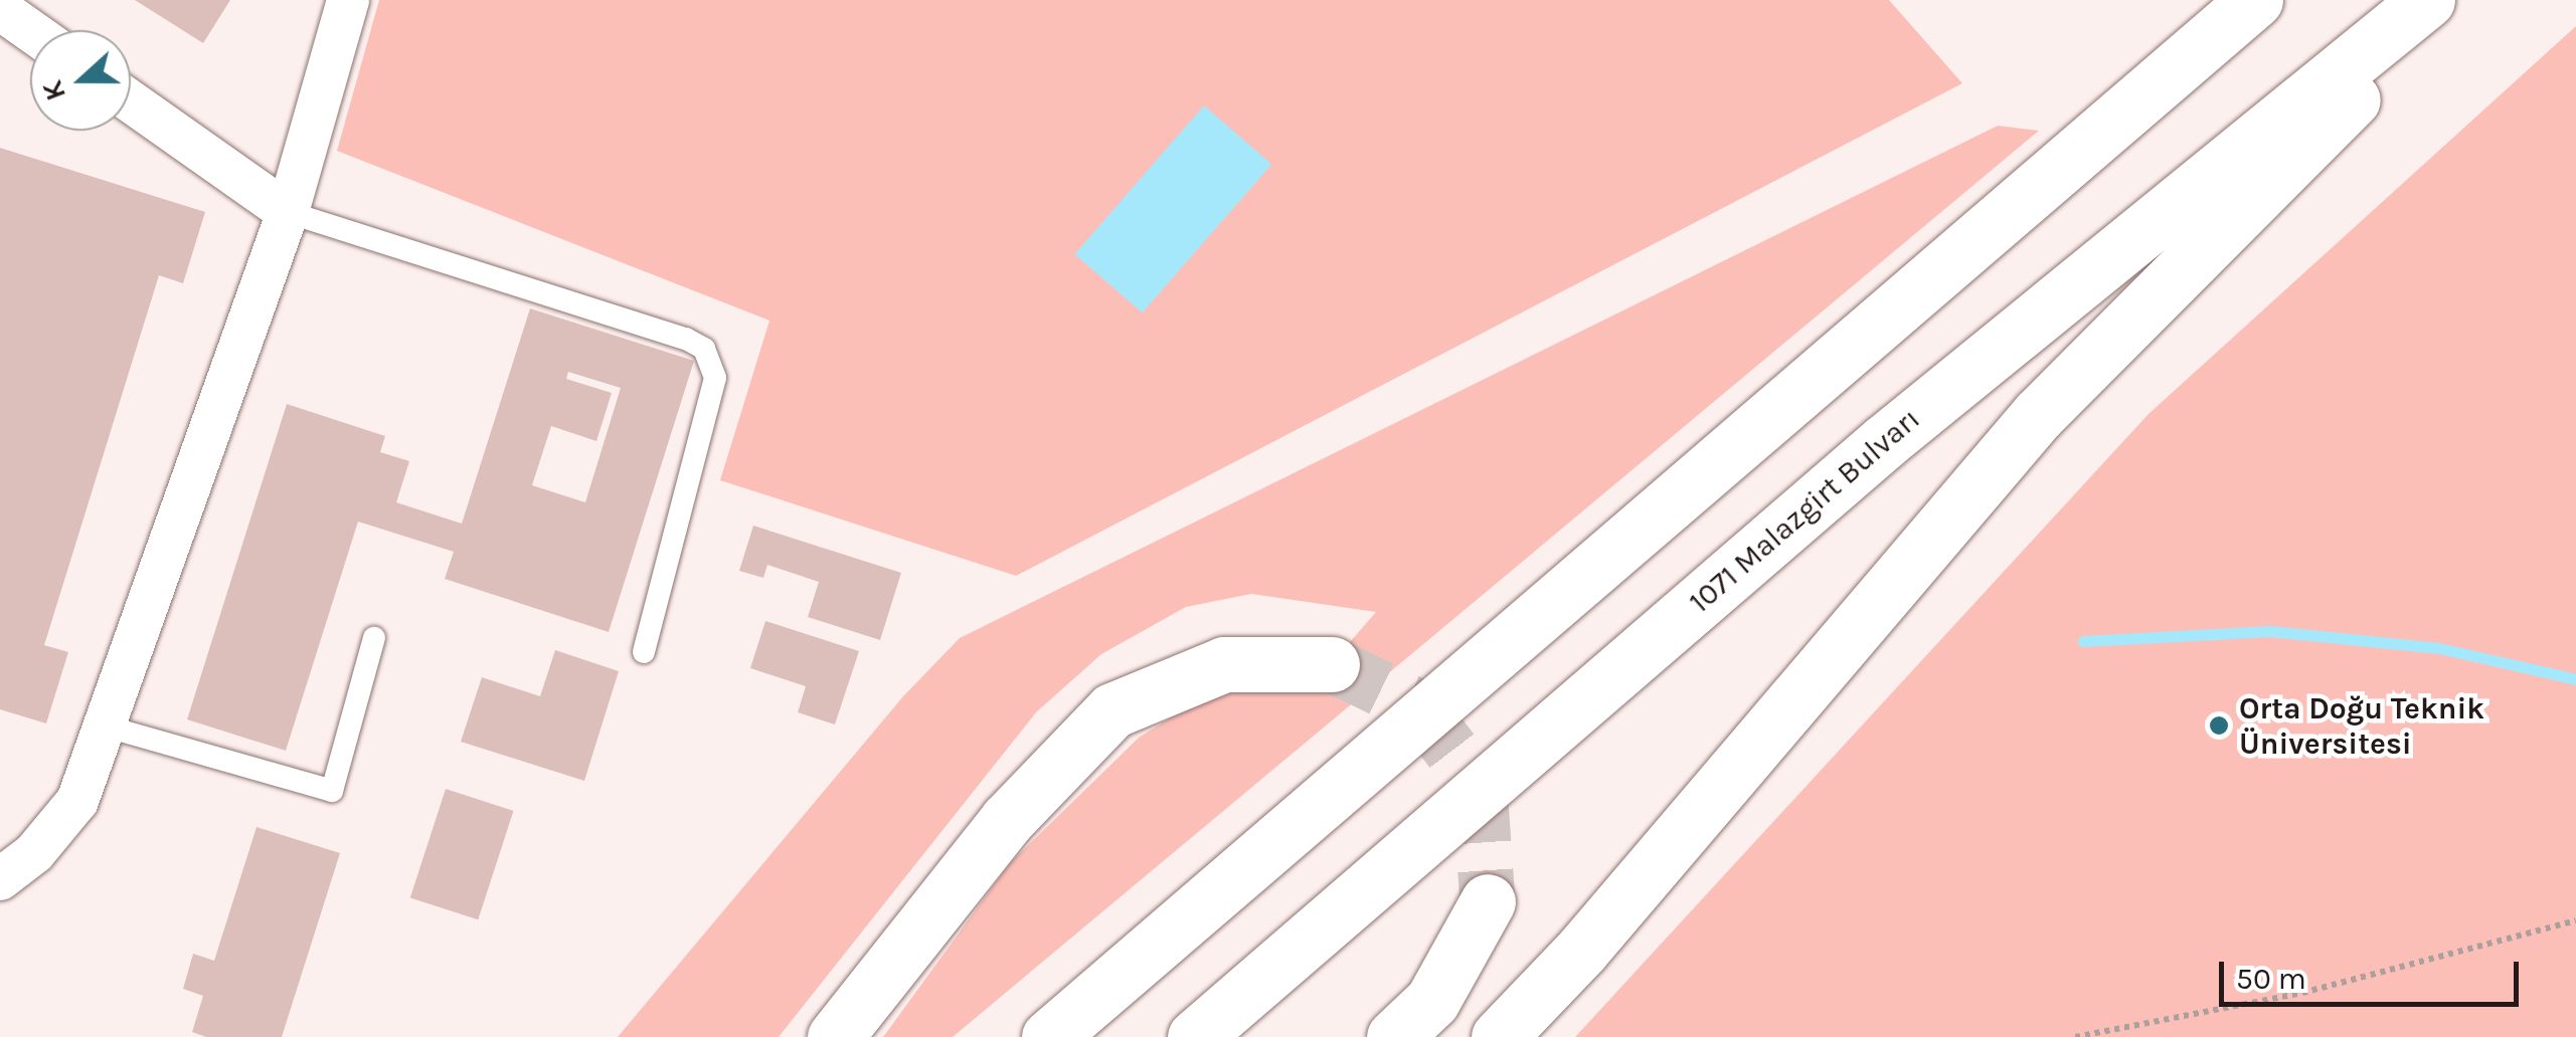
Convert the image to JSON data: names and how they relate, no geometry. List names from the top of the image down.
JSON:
{
  "streets": {
    "main road": ["1071 Malazgirt Bulvarı"]
  },
  "places": ["Orta Doğu Teknik Üniversitesi"],
  "scale_bar": "50 m",
  "north": "left"
}
